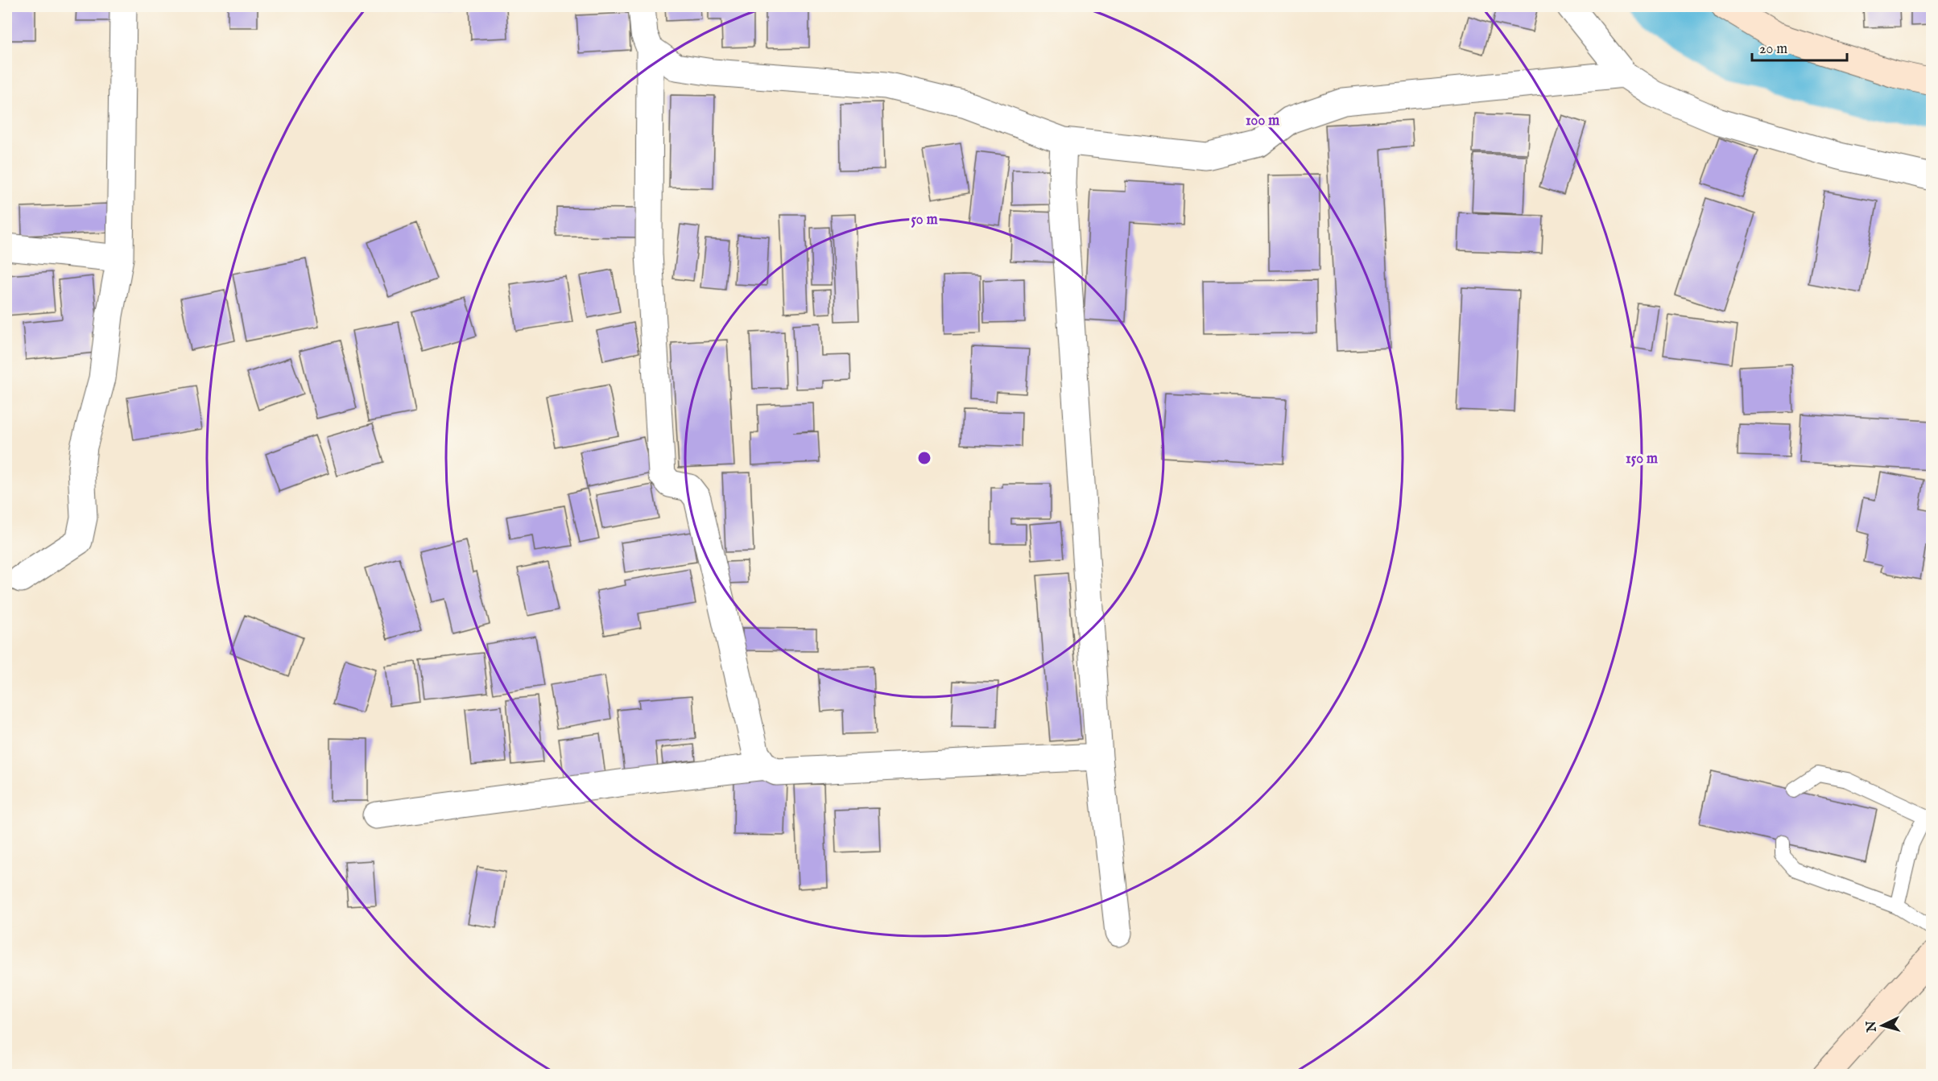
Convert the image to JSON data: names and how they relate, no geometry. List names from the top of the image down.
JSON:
{
  "scale_bar": "20 m",
  "north": "left",
  "rings": ["100 m", "50 m", "150 m"]
}
